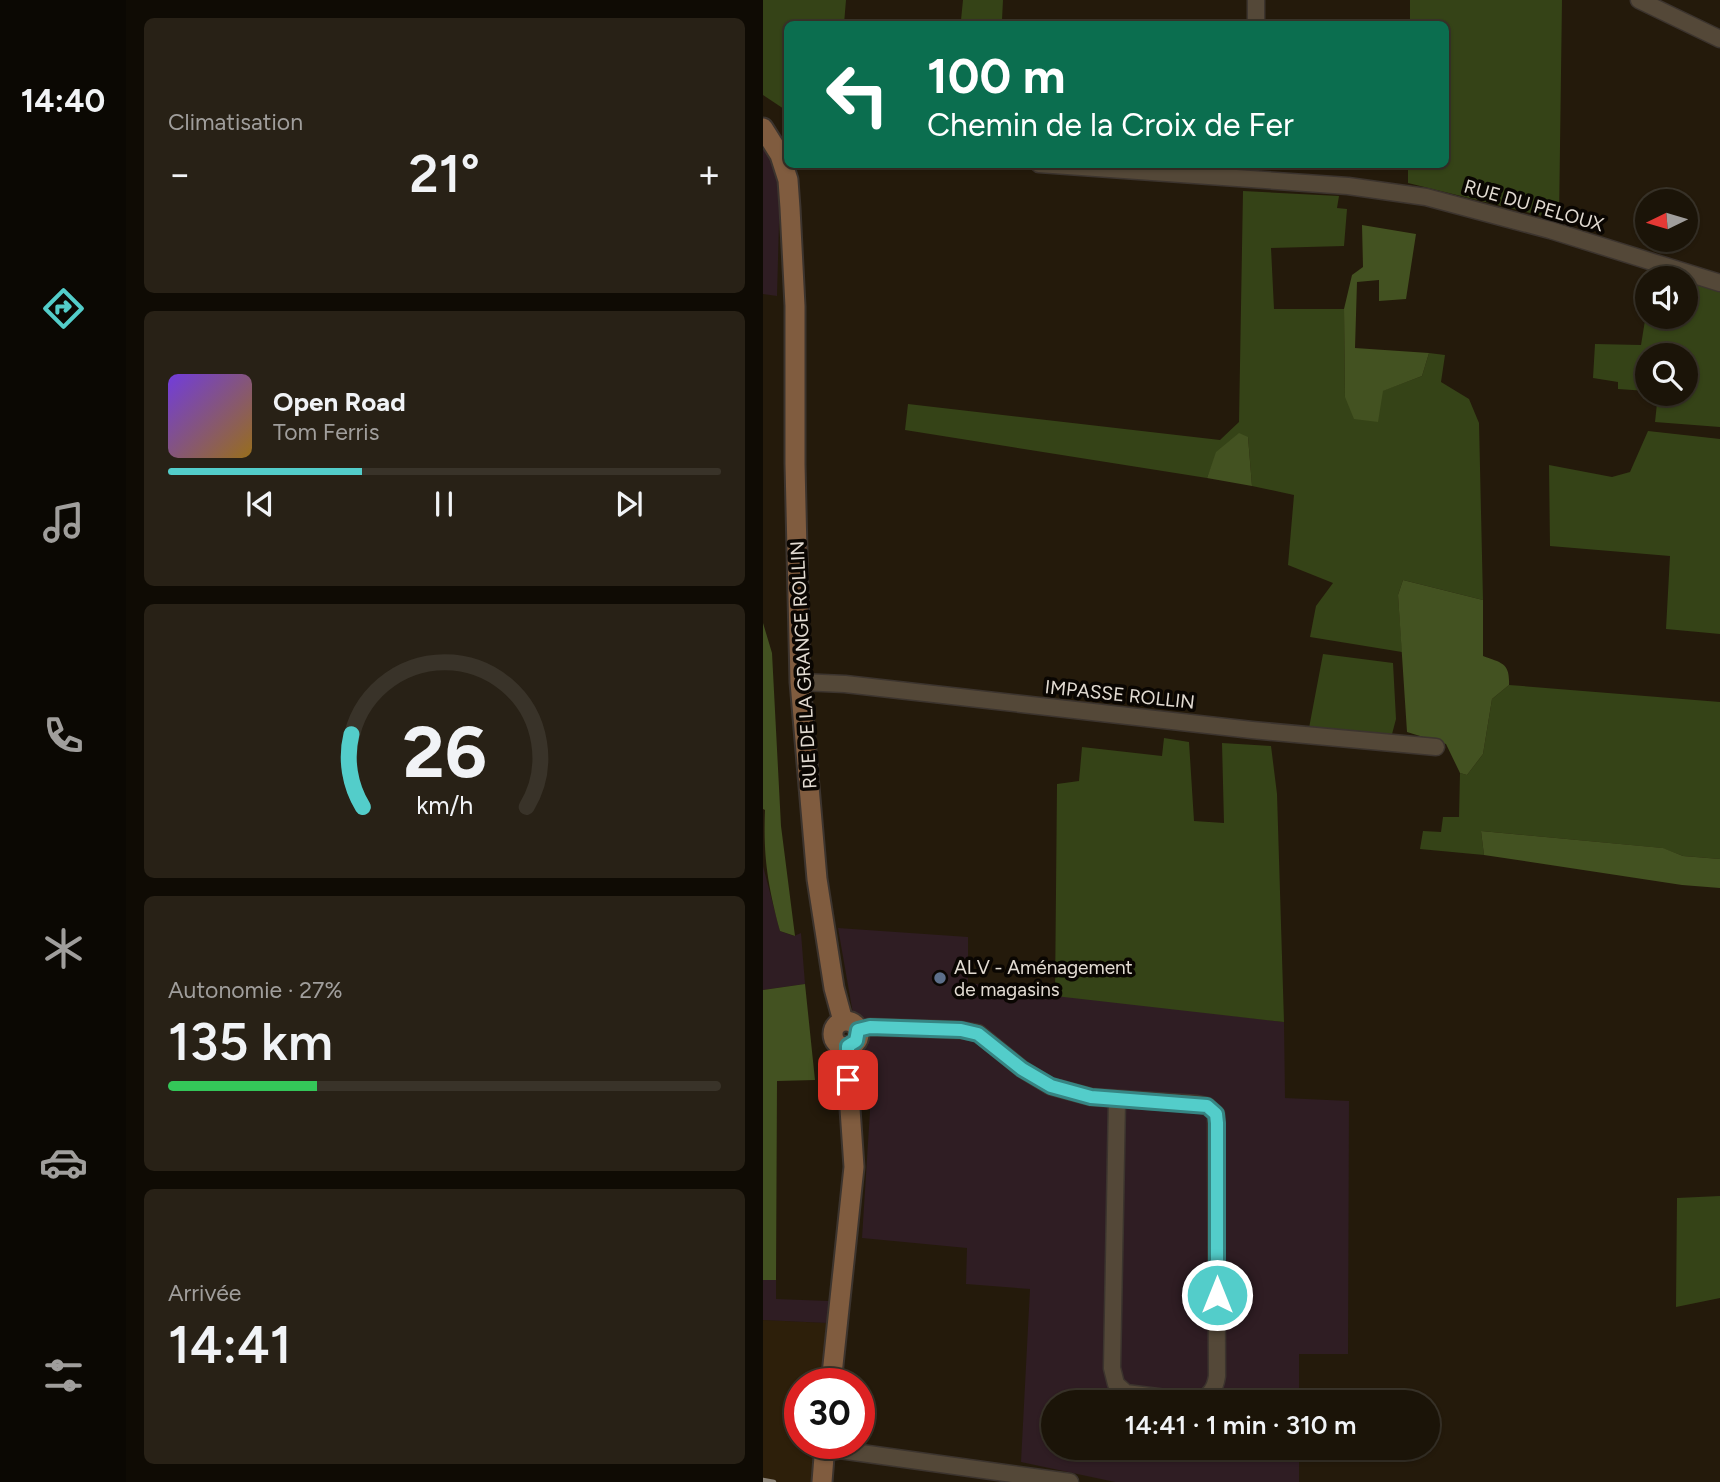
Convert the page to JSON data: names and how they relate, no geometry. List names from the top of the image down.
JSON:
{
  "streets": {
    "main road": ["RUE DE LA GRANGE ROLLIN"],
    "street": ["RUE DU PELOUX", "IMPASSE ROLLIN"]
  },
  "crossings": [
    ["RUE DE LA GRANGE ROLLIN", "IMPASSE ROLLIN"]
  ],
  "places": ["ALV - Aménagement de magasins"],
  "north": "left",
  "page": {
    "tabs": "14:40",
    "tile": [
      "Climatisation",
      ["Autonomie · 27%", "135 km"],
      ["Arrivée", "14:41"]
    ],
    "turn": ["100 m", "Chemin de la Croix de Fer"],
    "heat": ["−", "21°", "+"],
    "song": ["Open Road", "Tom Ferris"],
    "limit": "30",
    "trip": "14:41 · 1 min · 310 m",
    "gauge": ["26", "km/h"]
  }
}
